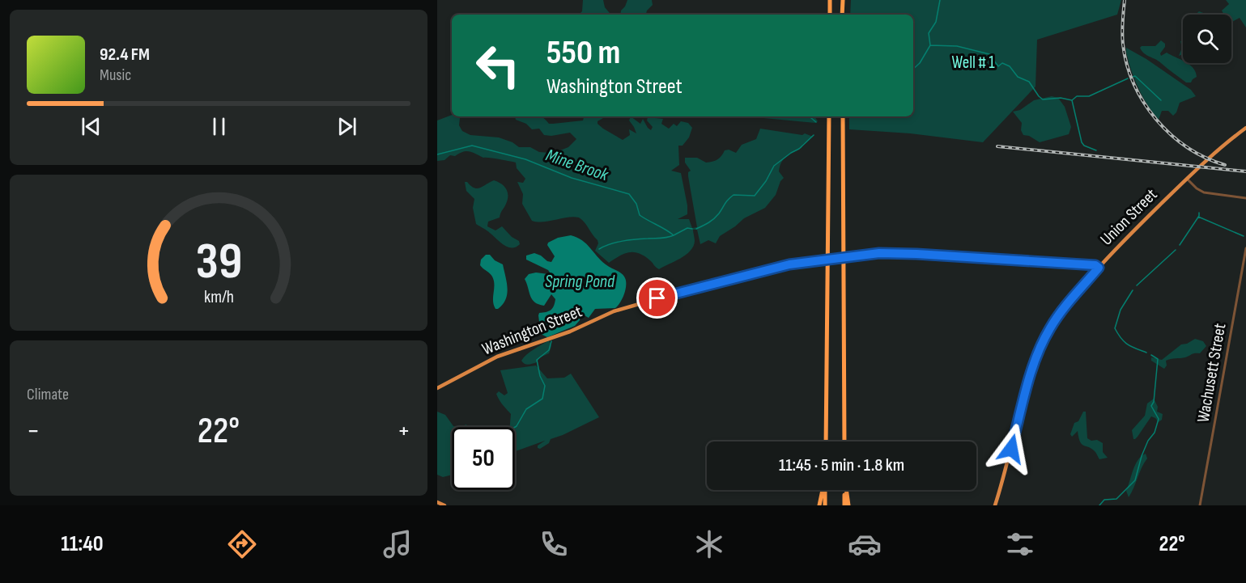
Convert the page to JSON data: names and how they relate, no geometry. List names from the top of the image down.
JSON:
{
  "streets": {
    "main road": ["Union Street", "Washington Street"],
    "street": ["Wachusett Street"]
  },
  "crossings": [
    ["Union Street", "Washington Street"]
  ],
  "water": ["Mine Brook", "Spring Pond"],
  "parks": ["Well # 1"],
  "page": {
    "turn": ["550 m", "Washington Street"],
    "song": ["92.4 FM", "Music"],
    "tile": "Climate",
    "heat": ["−", "22°", "+"],
    "limit": "50",
    "trip": "11:45 · 5 min · 1.8 km",
    "tabs": ["11:40", "22°"],
    "gauge": ["39", "km/h"]
  }
}
